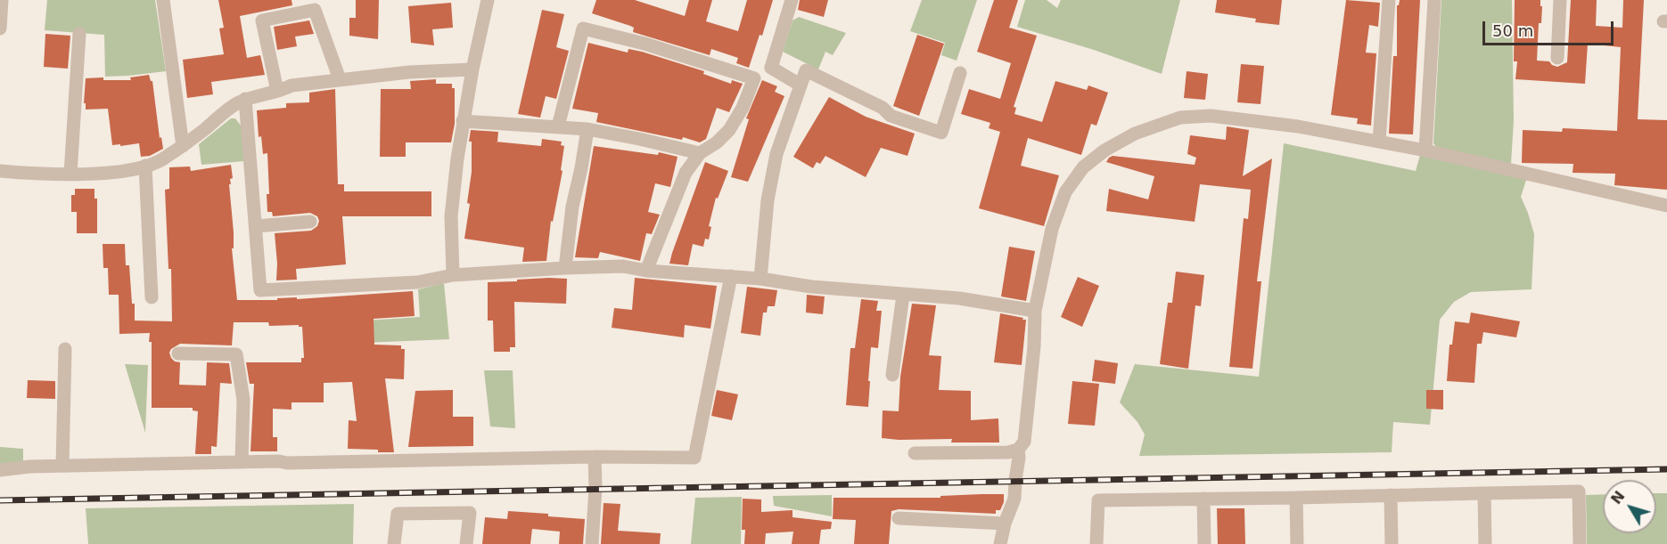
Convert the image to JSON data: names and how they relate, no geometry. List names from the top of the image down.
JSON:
{
  "scale_bar": "50 m",
  "north": "top left"
}
